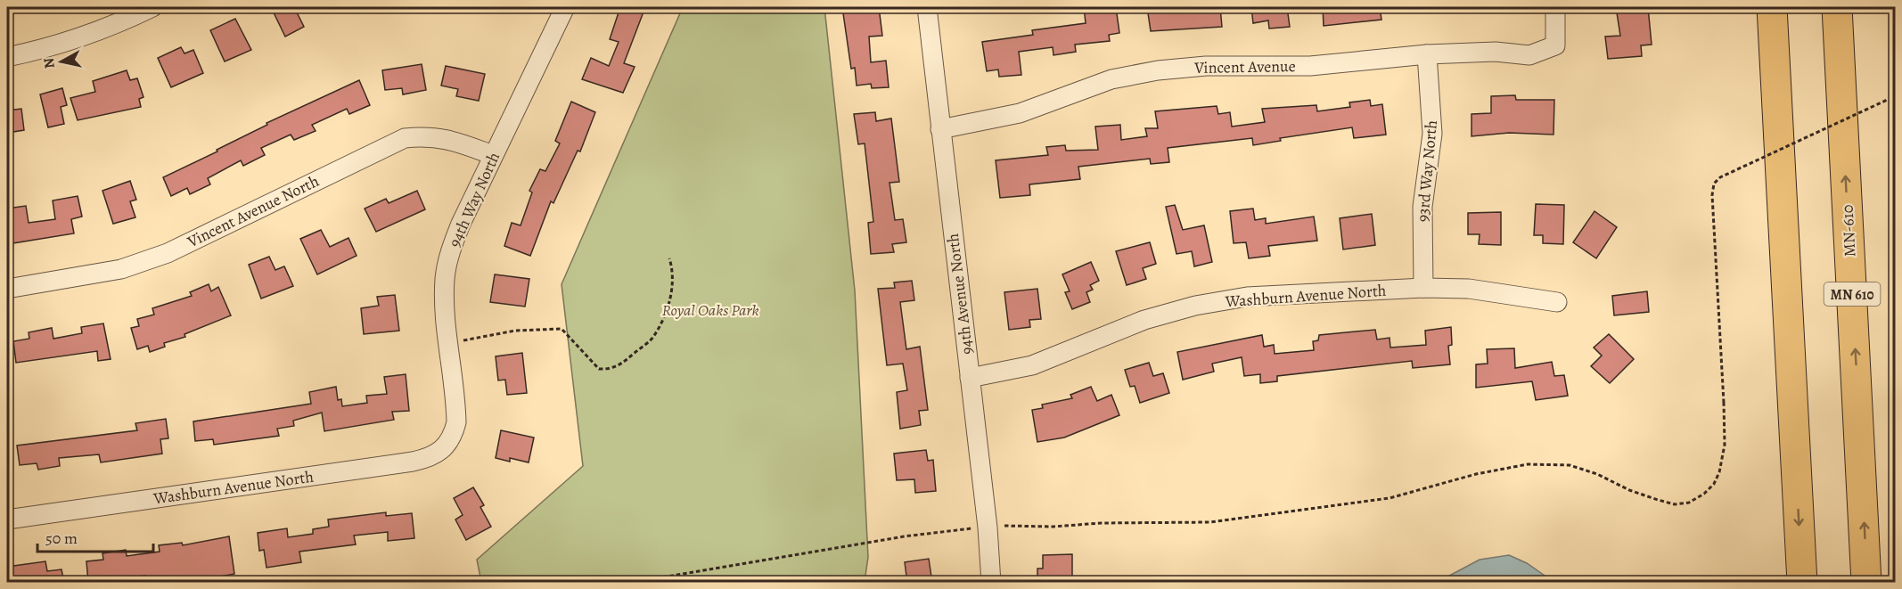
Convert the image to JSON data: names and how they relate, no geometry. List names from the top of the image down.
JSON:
{
  "streets": {
    "highway": ["MN-610", "MN 610"],
    "street": [
      "Vincent Avenue",
      "93rd Way North",
      "94th Way North",
      "Vincent Avenue North",
      "94th Avenue North",
      "Washburn Avenue North"
    ]
  },
  "crossings": [
    ["Vincent Avenue", "93rd Way North"],
    ["Vincent Avenue", "94th Avenue North"],
    ["93rd Way North", "Washburn Avenue North"],
    ["94th Way North", "Vincent Avenue North"],
    ["94th Way North", "Washburn Avenue North"],
    ["94th Avenue North", "Washburn Avenue North"]
  ],
  "parks": ["Royal Oaks Park"],
  "scale_bar": "50 m",
  "north": "left"
}
